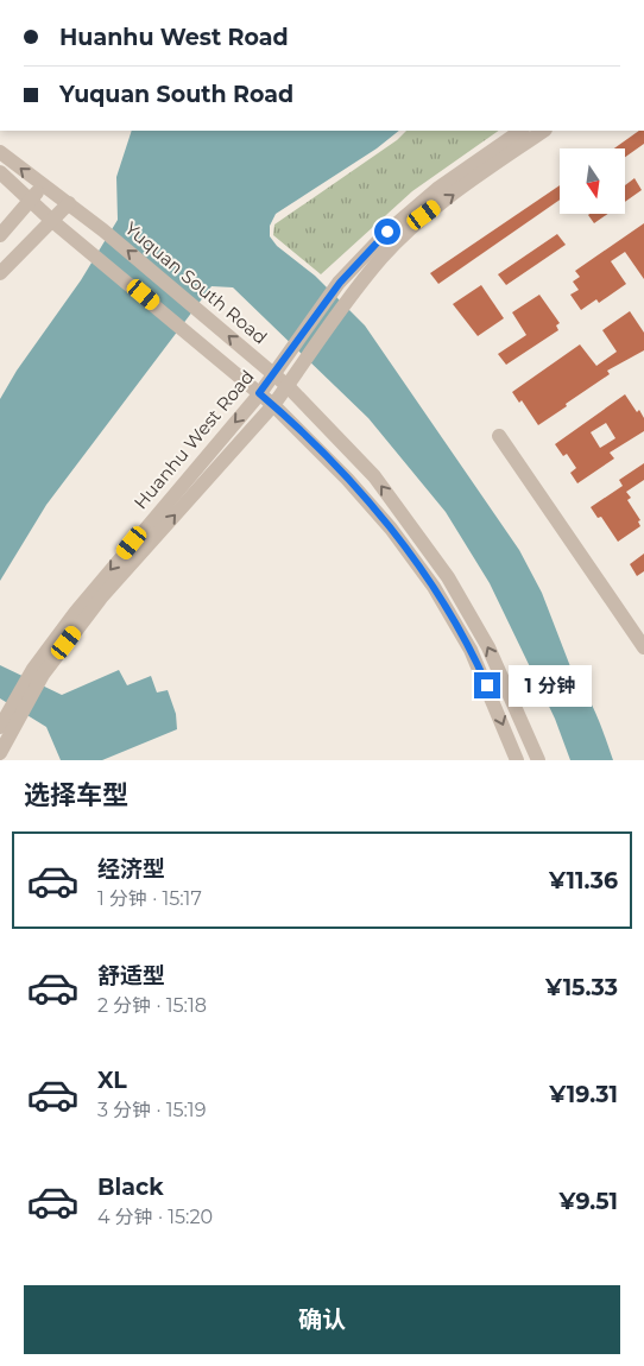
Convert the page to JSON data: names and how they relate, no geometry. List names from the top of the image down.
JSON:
{
  "streets": {
    "street": ["Yuquan South Road", "Huanhu West Road"]
  },
  "crossings": [
    ["Yuquan South Road", "Huanhu West Road"]
  ],
  "north": "bottom",
  "page": {
    "banner": ["Huanhu West Road", "Yuquan South Road"],
    "bubble": "1 分钟",
    "heading": "选择车型",
    "list": [
      {
        "name": "经济型",
        "note": "1 分钟 · 15:17",
        "value": "¥11.36"
      },
      {
        "name": "舒适型",
        "note": "2 分钟 · 15:18",
        "value": "¥15.33"
      },
      {
        "name": "XL",
        "note": "3 分钟 · 15:19",
        "value": "¥19.31"
      },
      {
        "name": "Black",
        "note": "4 分钟 · 15:20",
        "value": "¥9.51"
      }
    ],
    "buttons": "确认"
  }
}
